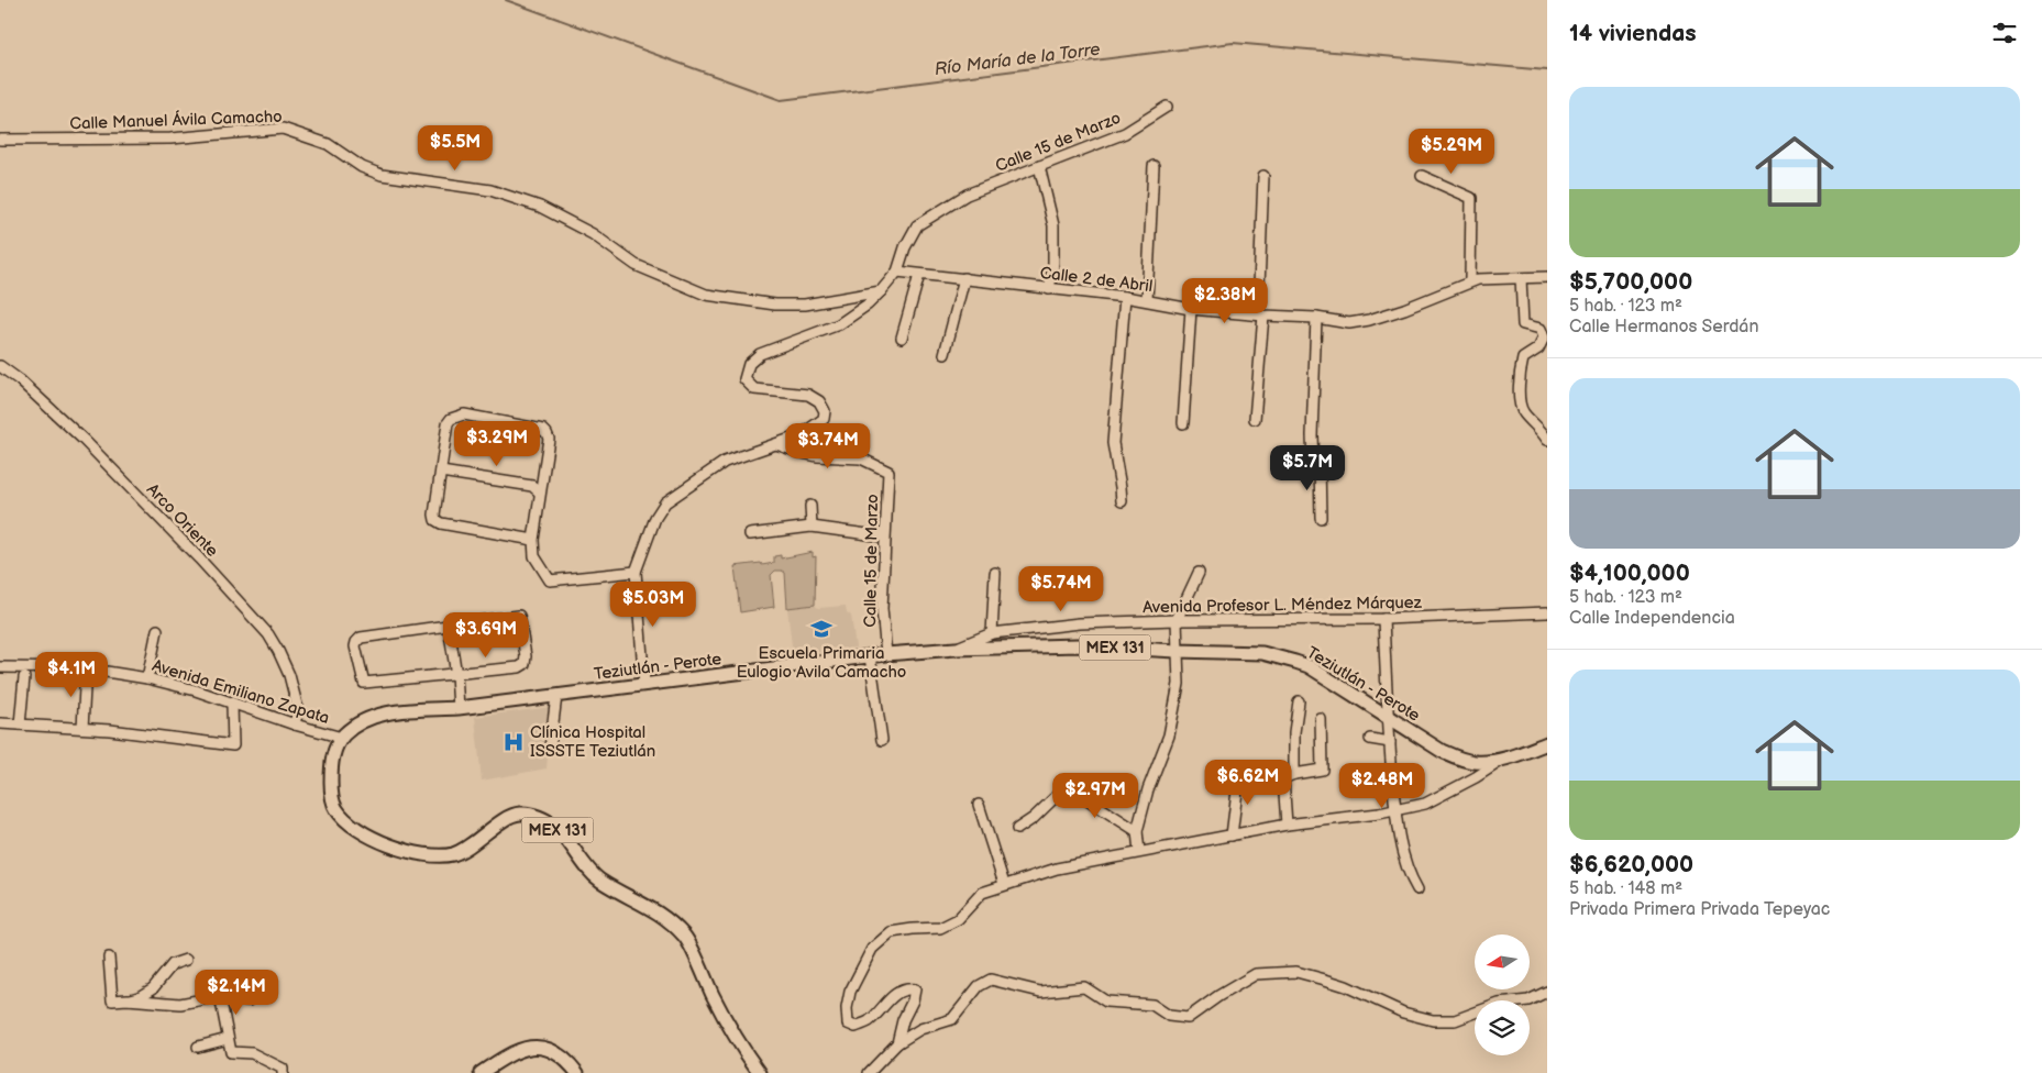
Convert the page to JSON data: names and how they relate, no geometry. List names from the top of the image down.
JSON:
{
  "streets": {
    "main road": ["MEX 131", "Teziutlán - Perote"],
    "street": [
      "Calle Manuel Ávila Camacho",
      "Calle 15 de Marzo",
      "Calle 2 de Abril",
      "Arco Oriente",
      "Avenida Profesor L. Méndez Márquez",
      "Avenida Emiliano Zapata"
    ]
  },
  "crossings": [
    ["Calle 15 de Marzo", "Calle 2 de Abril"],
    ["Calle 15 de Marzo", "Teziutlán - Perote"],
    ["Arco Oriente", "Avenida Emiliano Zapata"],
    ["Avenida Profesor L. Méndez Márquez", "Teziutlán - Perote"],
    ["MEX 131", "Teziutlán - Perote"],
    ["MEX 131", "Avenida Emiliano Zapata"],
    ["Teziutlán - Perote", "Avenida Emiliano Zapata"]
  ],
  "water": ["Río María de la Torre"],
  "places": {
    "school or university": ["Escuela Primaria Eulogio Avila Camacho"],
    "hospital": ["Clínica Hospital ISSSTE Teziutlán"]
  },
  "north": "left",
  "page": {
    "heading": "14 viviendas",
    "list": [
      {
        "name": "$5,700,000",
        "note": "5 hab. · 123 m² · Calle Hermanos Serdán"
      },
      {
        "name": "$4,100,000",
        "note": "5 hab. · 123 m² · Calle Independencia"
      },
      {
        "name": "$6,620,000",
        "note": "5 hab. · 148 m² · Privada Primera Privada Tepeyac"
      }
    ],
    "price": [
      "$5.5M",
      "$5.29M",
      "$2.38M",
      "$3.29M",
      "$3.74M",
      "$5.7M",
      "$5.74M",
      "$5.03M",
      "$3.69M",
      "$4.1M",
      "$6.62M",
      "$2.48M",
      "$2.97M",
      "$2.14M"
    ]
  }
}
